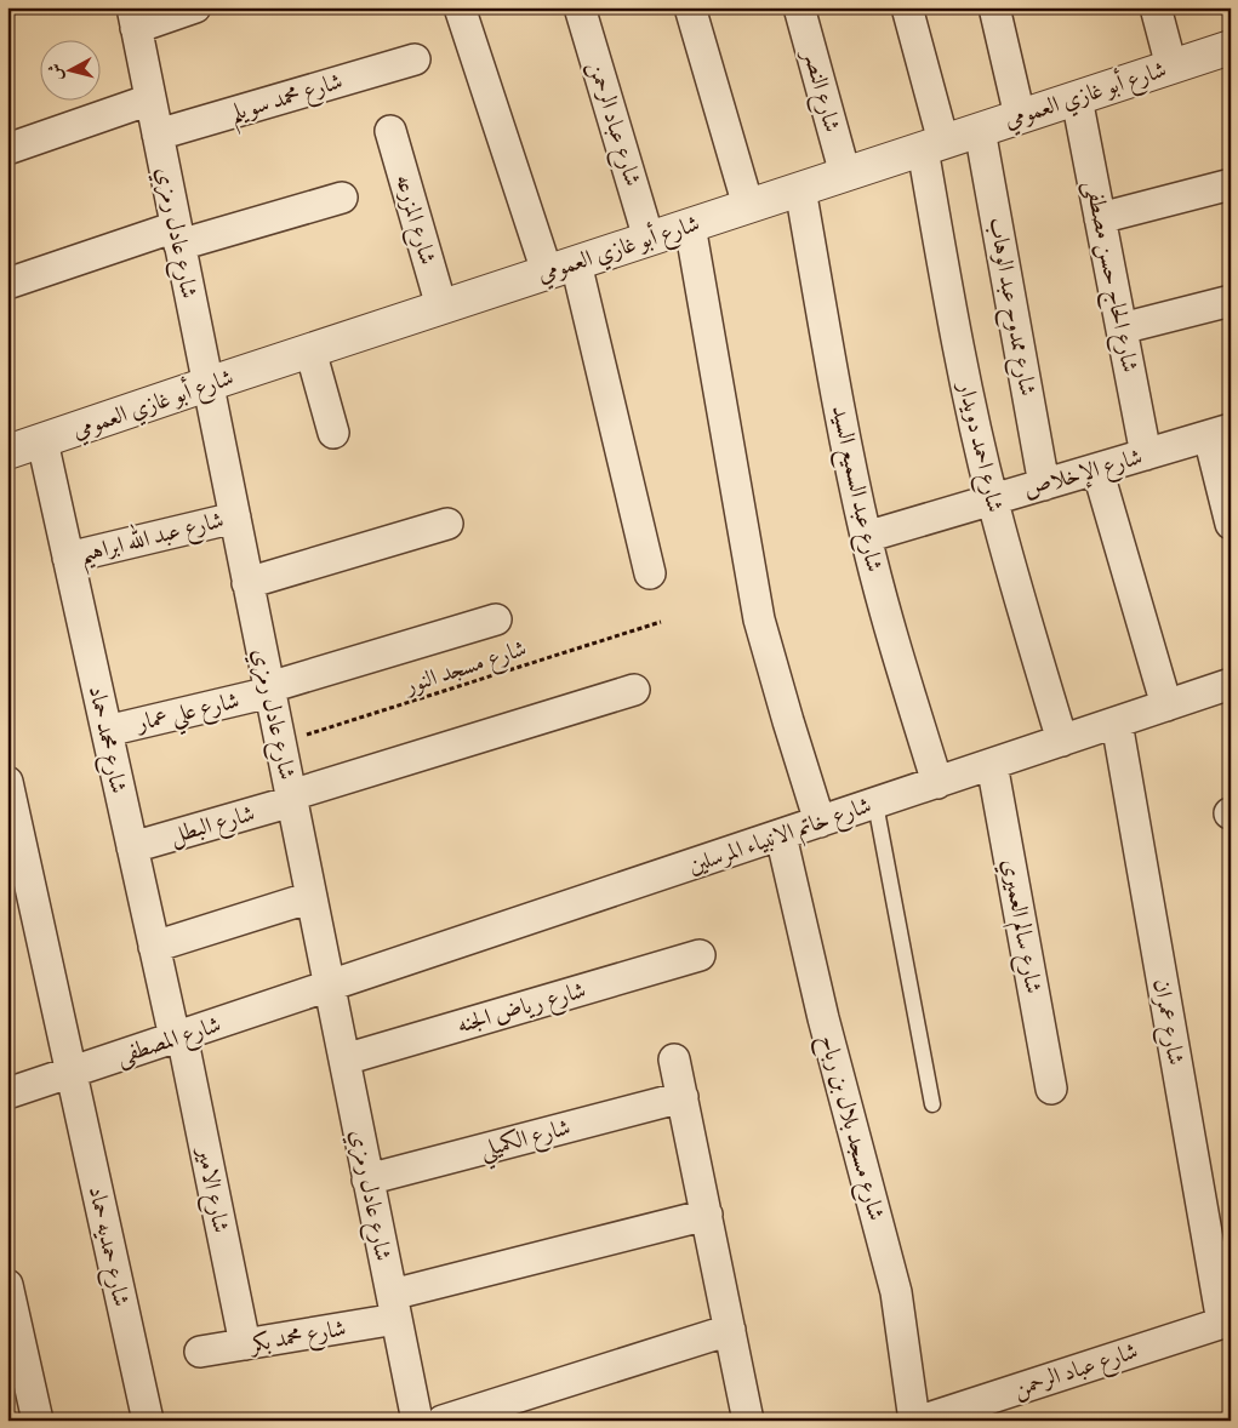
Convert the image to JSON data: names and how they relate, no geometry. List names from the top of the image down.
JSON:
{
  "streets": {
    "street": [
      "شارع النصر",
      "شارع أبو غازي العمومي",
      "شارع محمد سويلم",
      "شارع عباد الرحمن",
      "شارع المزرعه",
      "شارع عادل رمزي",
      "شارع الحاج حسن مصطفى",
      "شارع ممدوح عبد الوهاب",
      "شارع احمد دويدار",
      "شارع الإخلاص",
      "شارع عبد السميع السيد",
      "شارع عبد الله ابراهيم",
      "شارع علي عمار",
      "شارع محمد حماد",
      "شارع البطل",
      "شارع خاتم الانبياء المرسلين",
      "شارع سالم العميري",
      "شارع رياض الجنه",
      "شارع عمران",
      "شارع المصطفى",
      "شارع مسجد بلال بن رباح",
      "شارع الكميلي",
      "شارع الامير",
      "شارع حمديه حماد",
      "شارع محمد بكر"
    ],
    "path": ["شارع مسجد النور"]
  },
  "crossings": [
    ["شارع النصر", "شارع أبو غازي العمومي"],
    ["شارع أبو غازي العمومي", "شارع عباد الرحمن"],
    ["شارع أبو غازي العمومي", "شارع المزرعه"],
    ["شارع أبو غازي العمومي", "شارع عادل رمزي"],
    ["شارع أبو غازي العمومي", "شارع الحاج حسن مصطفى"],
    ["شارع أبو غازي العمومي", "شارع ممدوح عبد الوهاب"],
    ["شارع أبو غازي العمومي", "شارع احمد دويدار"],
    ["شارع أبو غازي العمومي", "شارع عبد السميع السيد"],
    ["شارع أبو غازي العمومي", "شارع محمد حماد"],
    ["شارع محمد سويلم", "شارع عادل رمزي"],
    ["شارع عباد الرحمن", "شارع عمران"],
    ["شارع عادل رمزي", "شارع عبد الله ابراهيم"],
    ["شارع عادل رمزي", "شارع مسجد النور"],
    ["شارع عادل رمزي", "شارع علي عمار"],
    ["شارع عادل رمزي", "شارع البطل"],
    ["شارع عادل رمزي", "شارع خاتم الانبياء المرسلين"],
    ["شارع عادل رمزي", "شارع رياض الجنه"],
    ["شارع عادل رمزي", "شارع المصطفى"],
    ["شارع عادل رمزي", "شارع الكميلي"],
    ["شارع عادل رمزي", "شارع محمد بكر"],
    ["شارع الحاج حسن مصطفى", "شارع الإخلاص"],
    ["شارع ممدوح عبد الوهاب", "شارع الإخلاص"],
    ["شارع احمد دويدار", "شارع الإخلاص"],
    ["شارع احمد دويدار", "شارع خاتم الانبياء المرسلين"],
    ["شارع الإخلاص", "شارع عبد السميع السيد"],
    ["شارع عبد السميع السيد", "شارع خاتم الانبياء المرسلين"],
    ["شارع عبد الله ابراهيم", "شارع محمد حماد"],
    ["شارع علي عمار", "شارع محمد حماد"],
    ["شارع محمد حماد", "شارع البطل"],
    ["شارع محمد حماد", "شارع المصطفى"],
    ["شارع محمد حماد", "شارع الامير"],
    ["شارع خاتم الانبياء المرسلين", "شارع سالم العميري"],
    ["شارع خاتم الانبياء المرسلين", "شارع عمران"],
    ["شارع خاتم الانبياء المرسلين", "شارع المصطفى"],
    ["شارع خاتم الانبياء المرسلين", "شارع مسجد بلال بن رباح"],
    ["شارع المصطفى", "شارع الامير"],
    ["شارع المصطفى", "شارع حمديه حماد"],
    ["شارع الامير", "شارع محمد بكر"]
  ],
  "north": "left"
}
